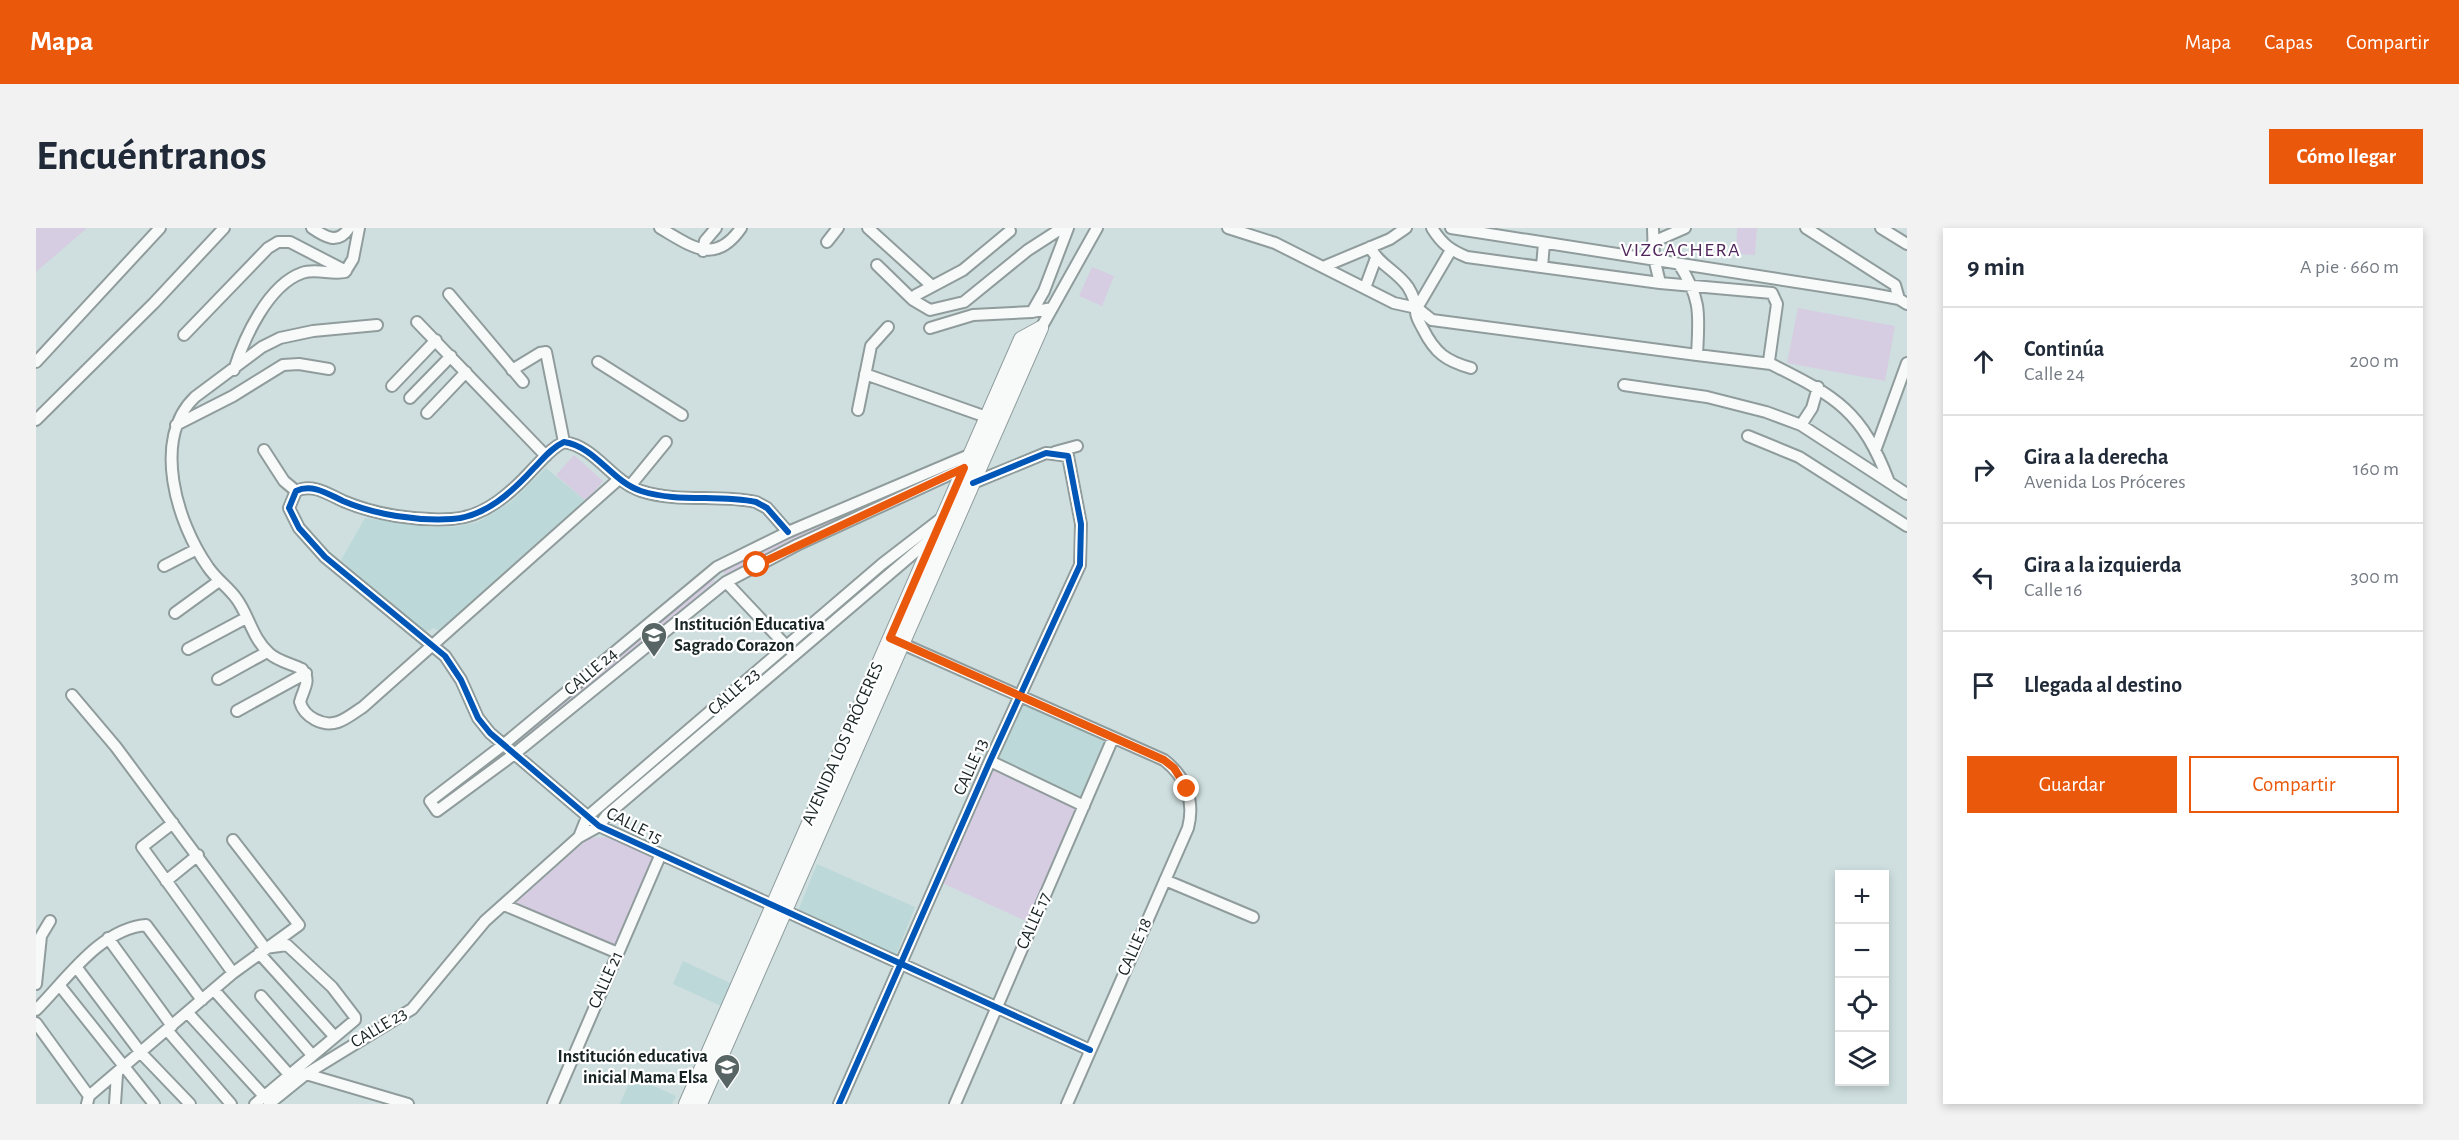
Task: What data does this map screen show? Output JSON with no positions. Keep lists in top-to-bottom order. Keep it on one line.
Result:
{"streets":{"main road":["AVENIDA LOS PRÓCERES"],"street":["CALLE 24","CALLE 23","CALLE 13","CALLE 15","CALLE 17","CALLE 18","CALLE 21"]},"crossings":[["CALLE 24","AVENIDA LOS PRÓCERES"],["CALLE 24","CALLE 13"],["CALLE 24","CALLE 15"],["CALLE 23","AVENIDA LOS PRÓCERES"],["CALLE 23","CALLE 15"],["AVENIDA LOS PRÓCERES","CALLE 15"],["CALLE 13","CALLE 15"],["CALLE 15","CALLE 17"],["CALLE 15","CALLE 18"],["CALLE 15","CALLE 21"],["CALLE 17","CALLE 18"]],"districts":["VIZCACHERA"],"places":{"school or university":["Institución Educativa Sagrado Corazon","Institución educativa inicial Mama Elsa"]},"page":{"header":"Mapa","nav":["Mapa","Capas","Compartir"],"buttons":["Cómo llegar",["Guardar","Compartir"]],"title":"Encuéntranos","heading":["9 min","A pie · 660 m"],"list":[["Continúa","Calle 24","200 m"],["Gira a la derecha","Avenida Los Próceres","160 m"],["Gira a la izquierda","Calle 16","300 m"],"Llegada al destino"],"map_buttons":["+","−"]}}
